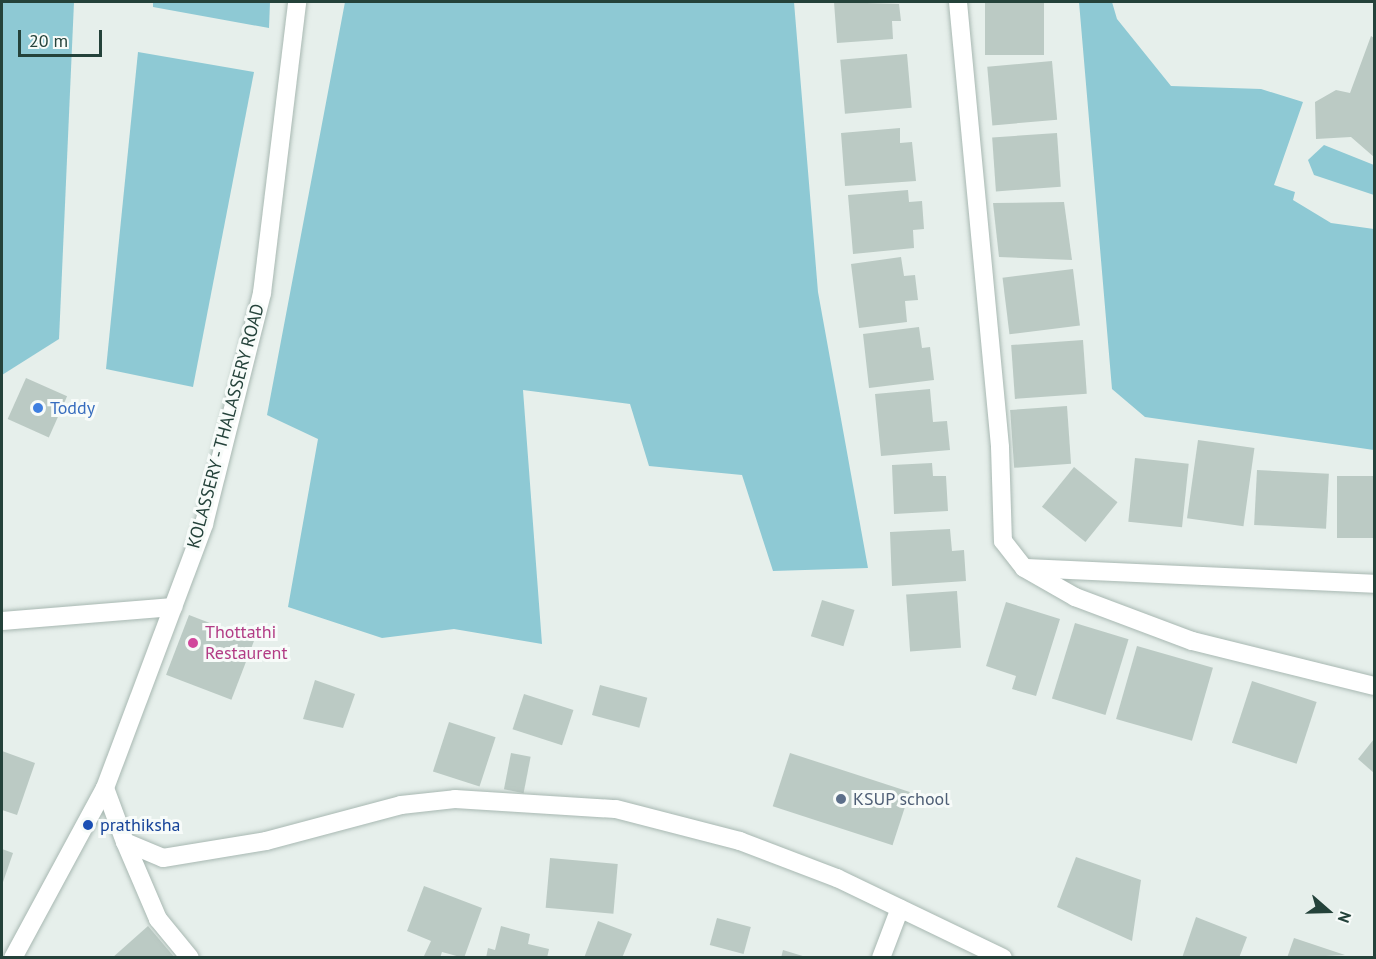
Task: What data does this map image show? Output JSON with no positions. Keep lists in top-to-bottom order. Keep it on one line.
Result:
{"streets":{"street":["KOLASSERY - THALASSERY ROAD"]},"places":["Toddy","Thottathi Restaurent","KSUP school","prathiksha"],"scale_bar":"20 m","north":"right"}
